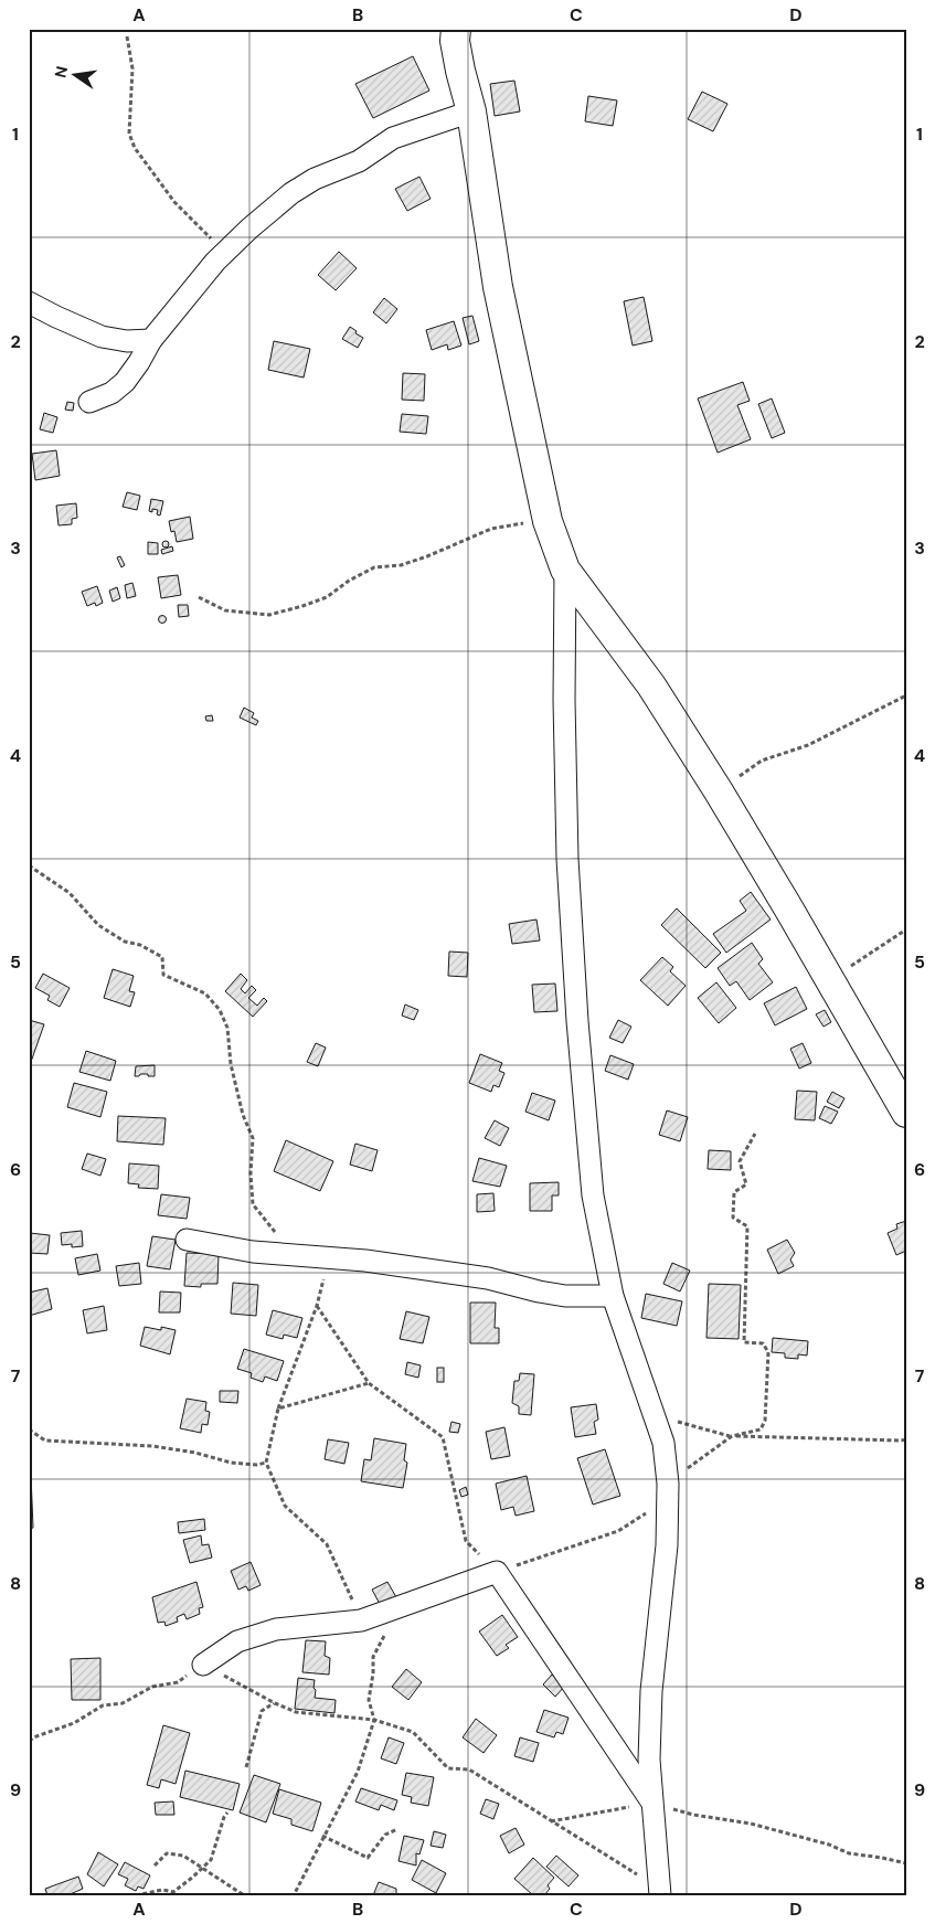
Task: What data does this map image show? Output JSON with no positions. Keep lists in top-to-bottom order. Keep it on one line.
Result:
{"north":"left","grid":{"columns":["A","B","C","D"],"rows":["1","2","3","4","5","6","7","8","9"]}}
